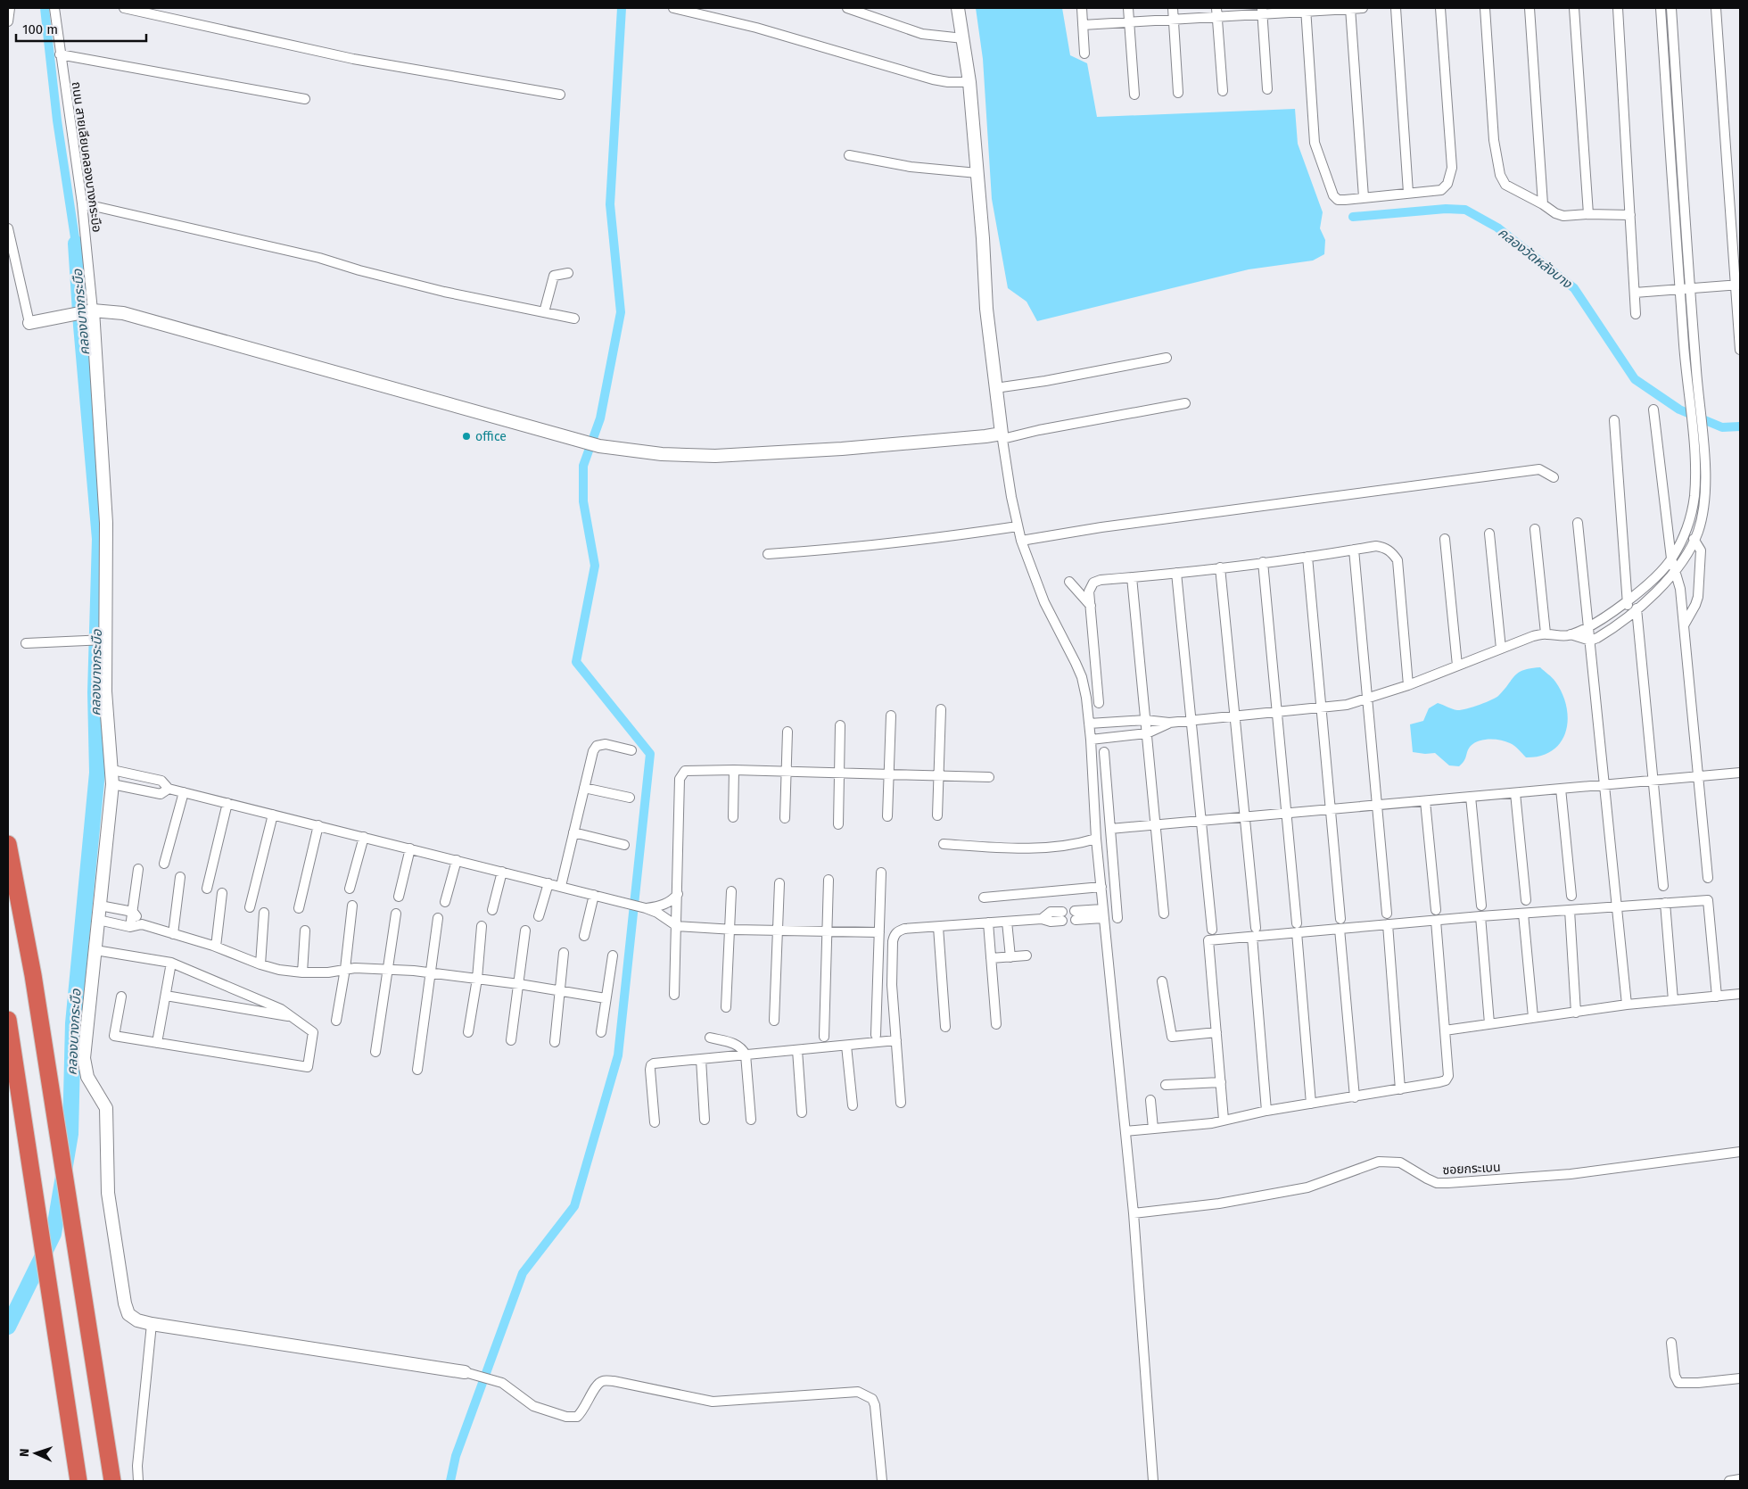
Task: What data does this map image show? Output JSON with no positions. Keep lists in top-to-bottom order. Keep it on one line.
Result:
{"streets":{"street":["ถนน สายเลียบคลองบางกระบือ","ซอยกระเบน"]},"water":["คลองวัดหลังบาง","คลองบางกระบือ"],"places":["office"],"scale_bar":"100 m","north":"left"}
